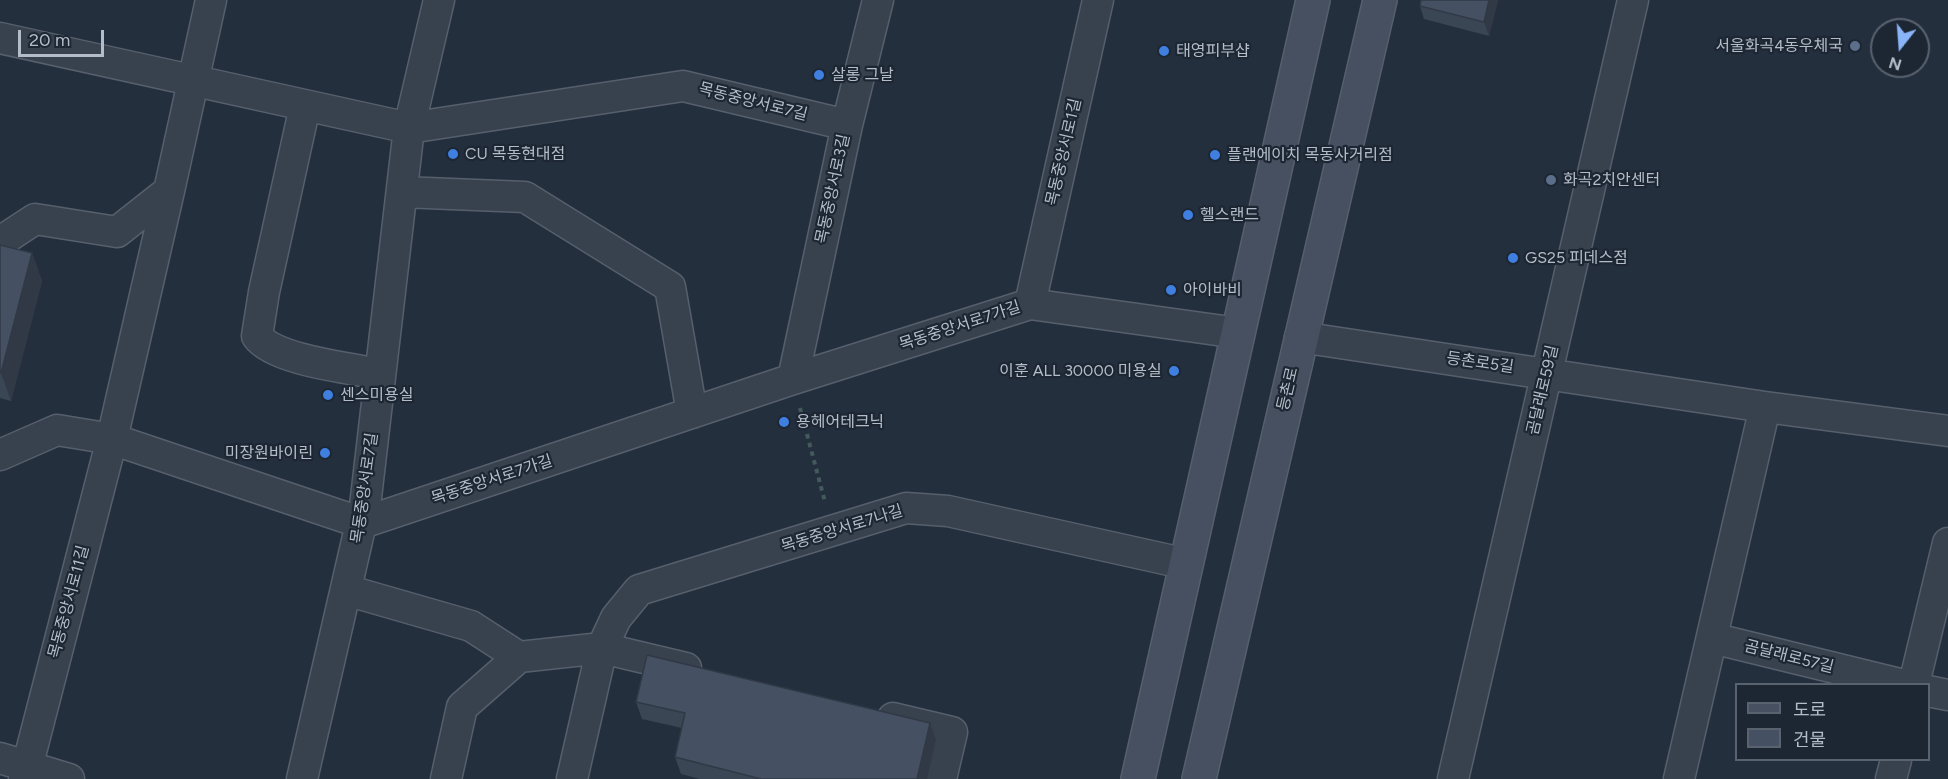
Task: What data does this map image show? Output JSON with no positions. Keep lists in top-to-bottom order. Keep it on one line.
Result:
{"streets":{"main road":["등촌로"],"street":["목동중앙서로7길","목동중앙서로1길","목동중앙서로3길","목동중앙서로7가길","등촌로5길","곰달래로59길","목동중앙서로7나길","목동중앙서로11길","곰달래로57길"]},"crossings":[["목동중앙서로7길","목동중앙서로3길"],["목동중앙서로7길","목동중앙서로7가길"],["목동중앙서로7길","목동중앙서로11길"],["목동중앙서로1길","목동중앙서로7가길"],["목동중앙서로3길","목동중앙서로7가길"],["등촌로5길","등촌로"],["등촌로5길","곰달래로59길"]],"places":["서울화곡4동우체국","태영피부샵","살롱 그날","CU 목동현대점","플랜에이치 목동사거리점","화곡2치안센터","헬스랜드","GS25 피데스점","아이바비","이훈 ALL 30000 미용실","센스미용실","용헤어테크닉","미장원바이린"],"legend":["도로","건물"],"scale_bar":"20 m","north":"bottom"}
